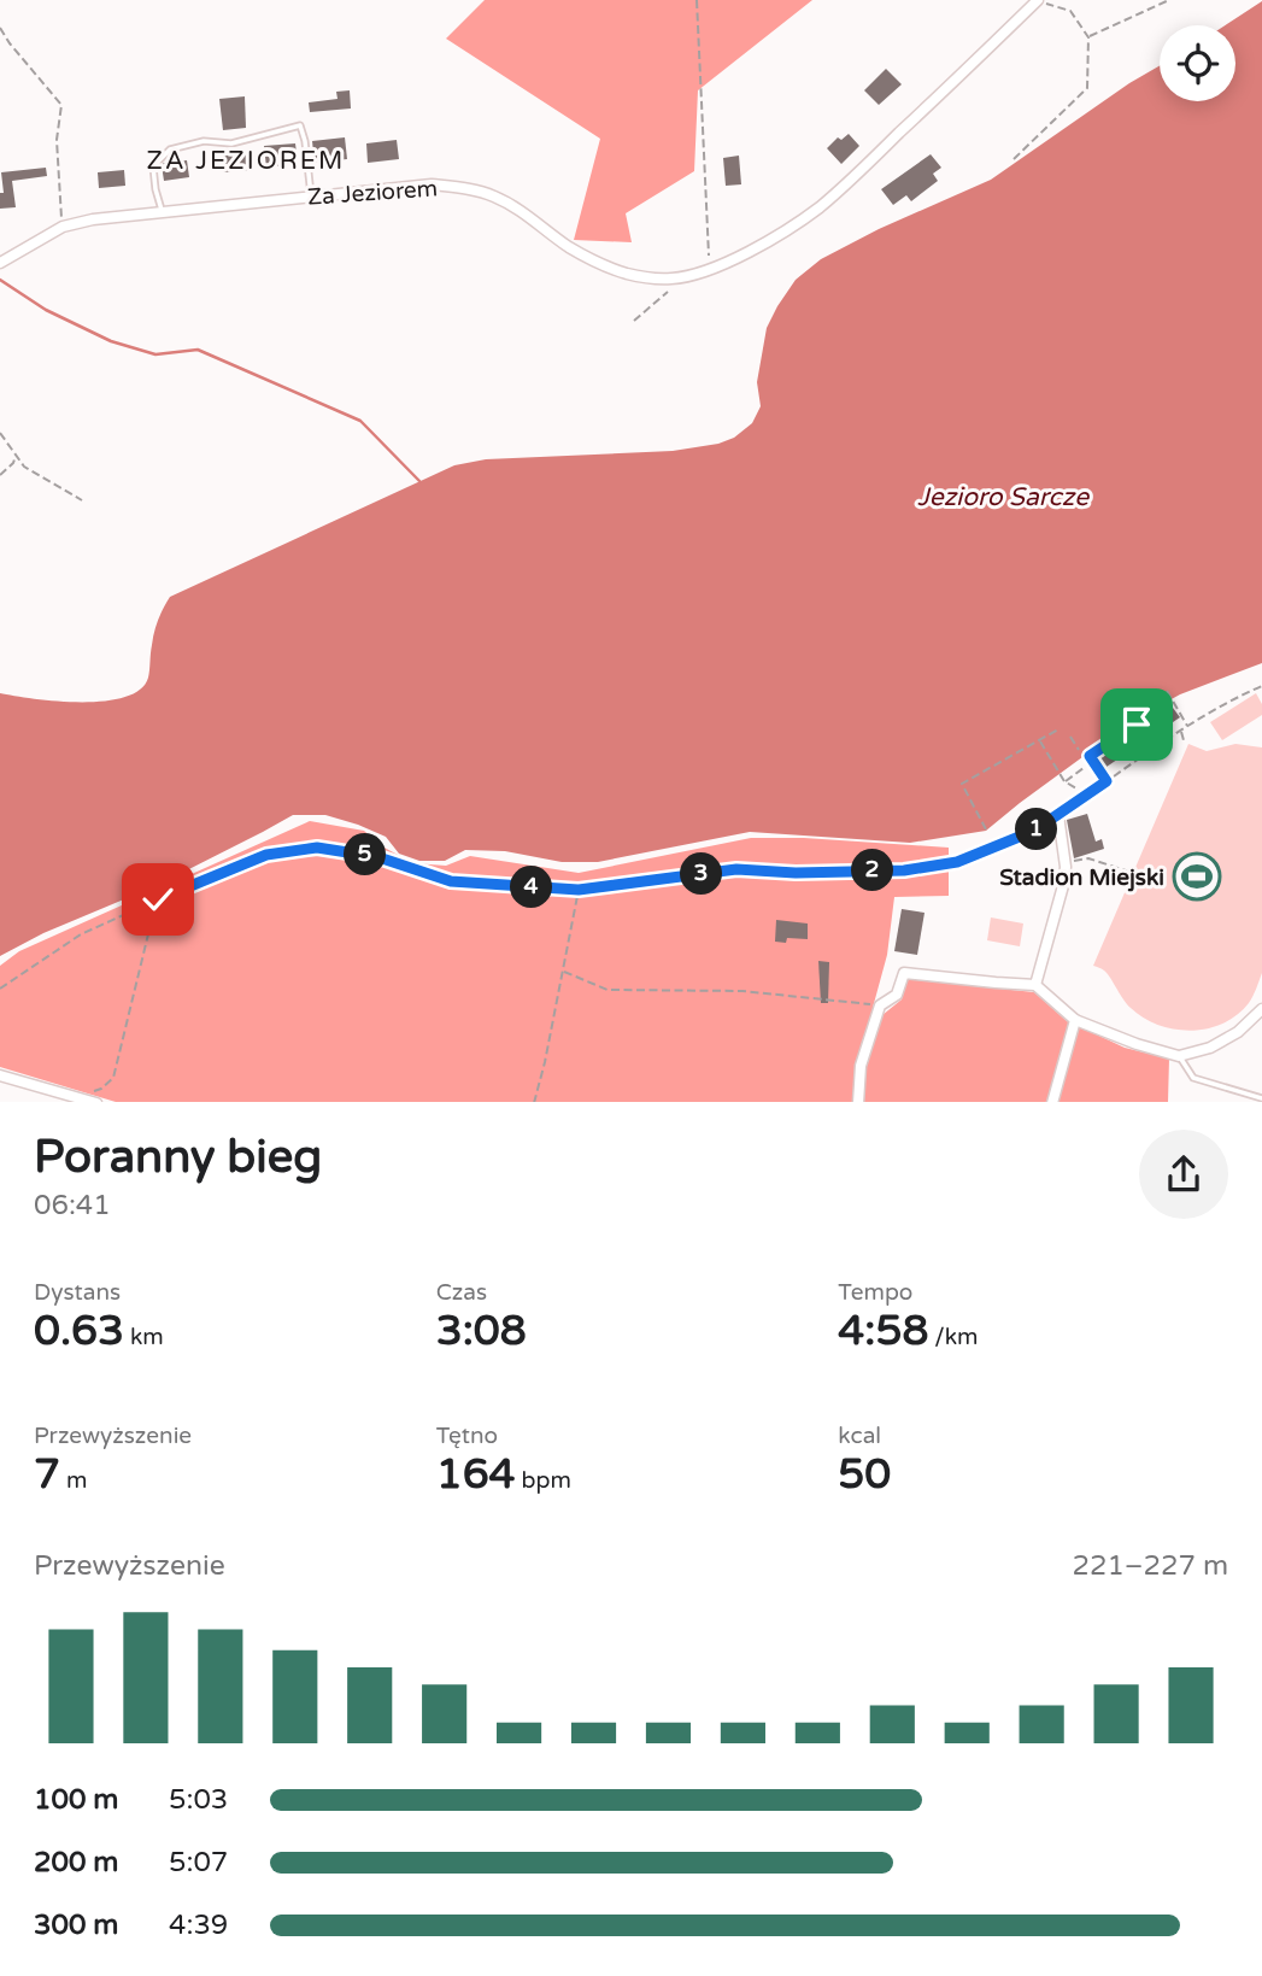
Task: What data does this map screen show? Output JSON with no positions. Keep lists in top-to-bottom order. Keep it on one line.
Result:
{"streets":{"street":["Za Jeziorem"]},"districts":["ZA JEZIOREM"],"water":["Jezioro Sarcze"],"places":{"sports":["Stadion Miejski"]},"page":{"pins":["1","5","2","3","4"],"heading":["Poranny bieg","06:41"],"stats":[["Dystans","0.63 km"],["Czas","3:08"],["Tempo","4:58 /km"],["Przewyższenie","7 m"],["Tętno","164 bpm"],["kcal","50"]],"chart":["Przewyższenie","221–227 m"],"list":[{"name":"100 m","note":"5:03"},{"name":"200 m","note":"5:07"},{"name":"300 m","note":"4:39"}]}}
